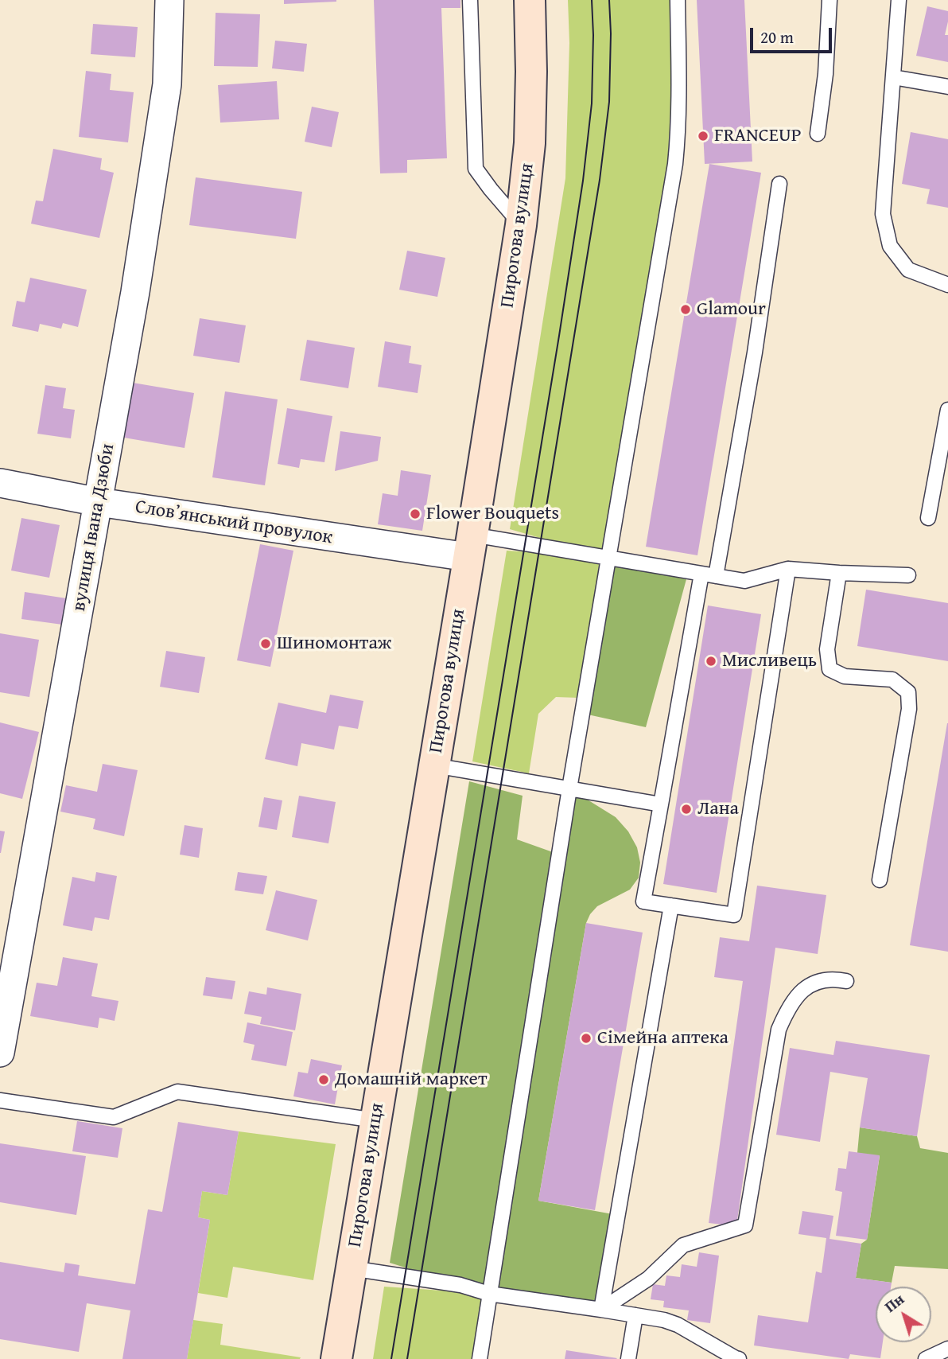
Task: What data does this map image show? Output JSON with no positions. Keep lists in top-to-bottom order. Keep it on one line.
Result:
{"streets":{"main road":["Пирогова вулиця"],"street":["Словʼянський провулок","вулиця Івана Дзюби"]},"crossings":[["Пирогова вулиця","Словʼянський провулок"],["Словʼянський провулок","вулиця Івана Дзюби"]],"places":["FRANCEUP","Glamour","Flower Bouquets","Шиномонтаж","Мисливець","Лана","Сімейна аптека","Домашній маркет"],"scale_bar":"20 m","north":"top left"}
